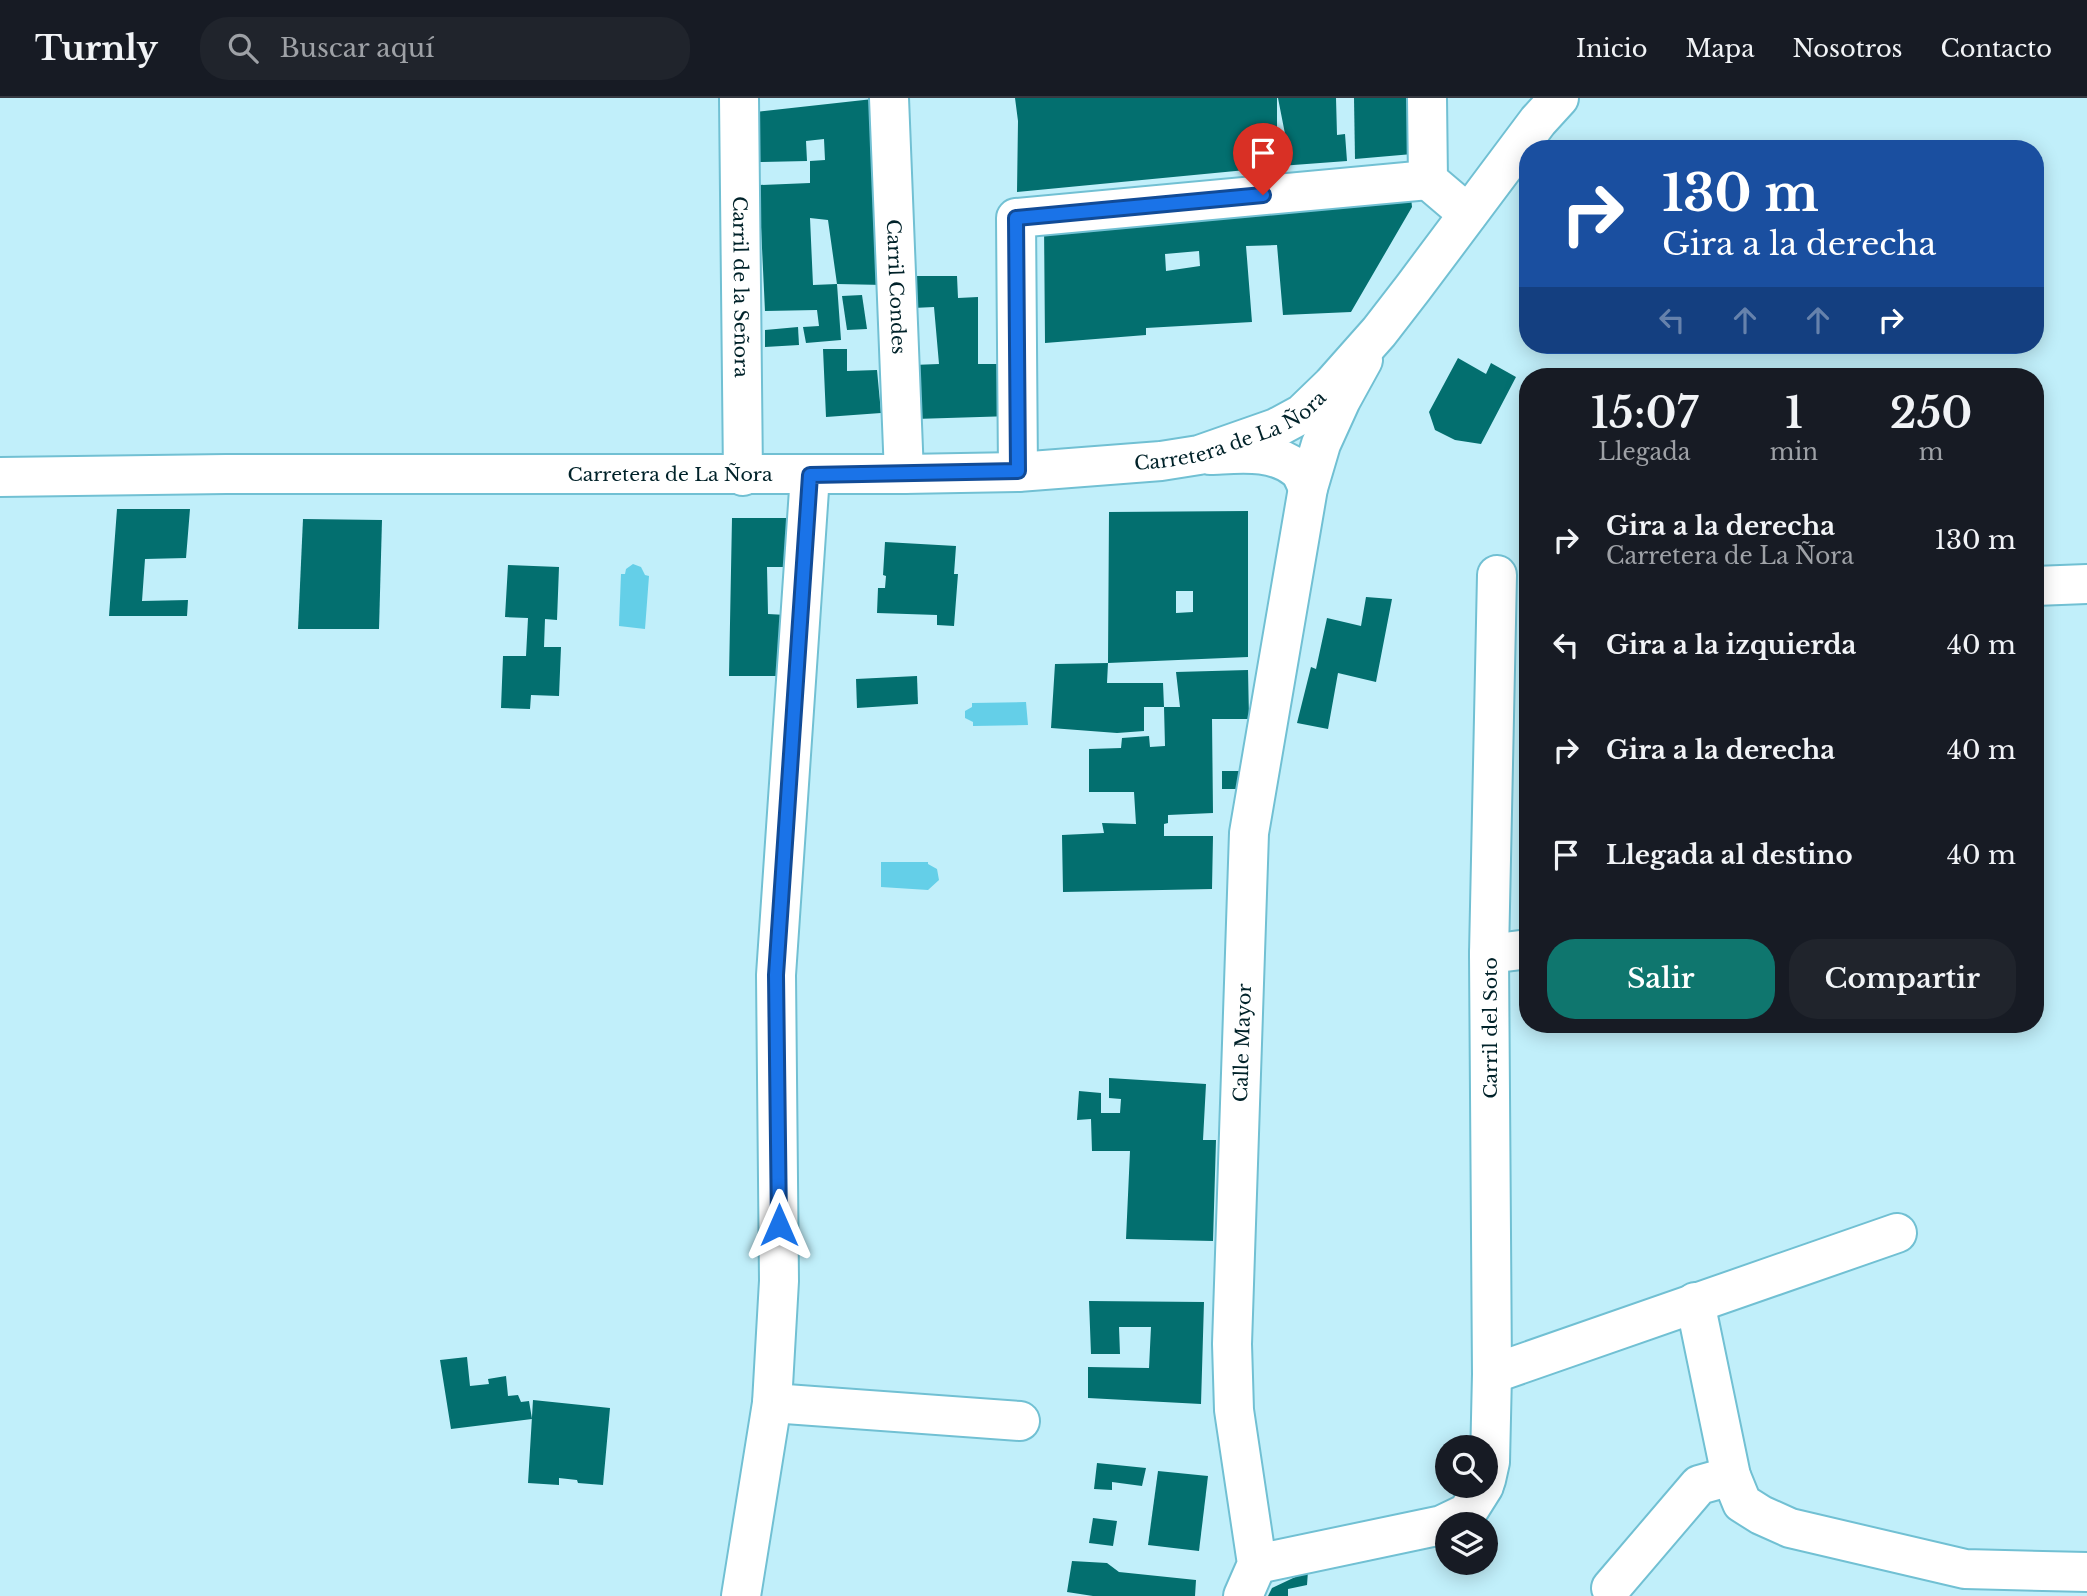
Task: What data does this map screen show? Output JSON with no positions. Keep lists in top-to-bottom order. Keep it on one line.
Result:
{"streets":{"street":["Carril Condes","Carril de la Señora","Carretera de La Ñora","Carril del Soto","Calle Mayor"]},"crossings":[["Carril Condes","Carretera de La Ñora"],["Carril de la Señora","Carretera de La Ñora"],["Carretera de La Ñora","Calle Mayor"]],"page":{"header":"Turnly","search":"Buscar aquí","nav":["Inicio","Mapa","Nosotros","Contacto"],"turn":["130 m","Gira a la derecha"],"eta":["15:07","Llegada","1","min","250","m"],"list":[{"name":"Gira a la derecha","note":"Carretera de La Ñora","value":"130 m"},{"name":"Gira a la izquierda","value":"40 m"},{"name":"Gira a la derecha","value":"40 m"},{"name":"Llegada al destino","value":"40 m"}],"buttons":["Salir","Compartir"]}}
